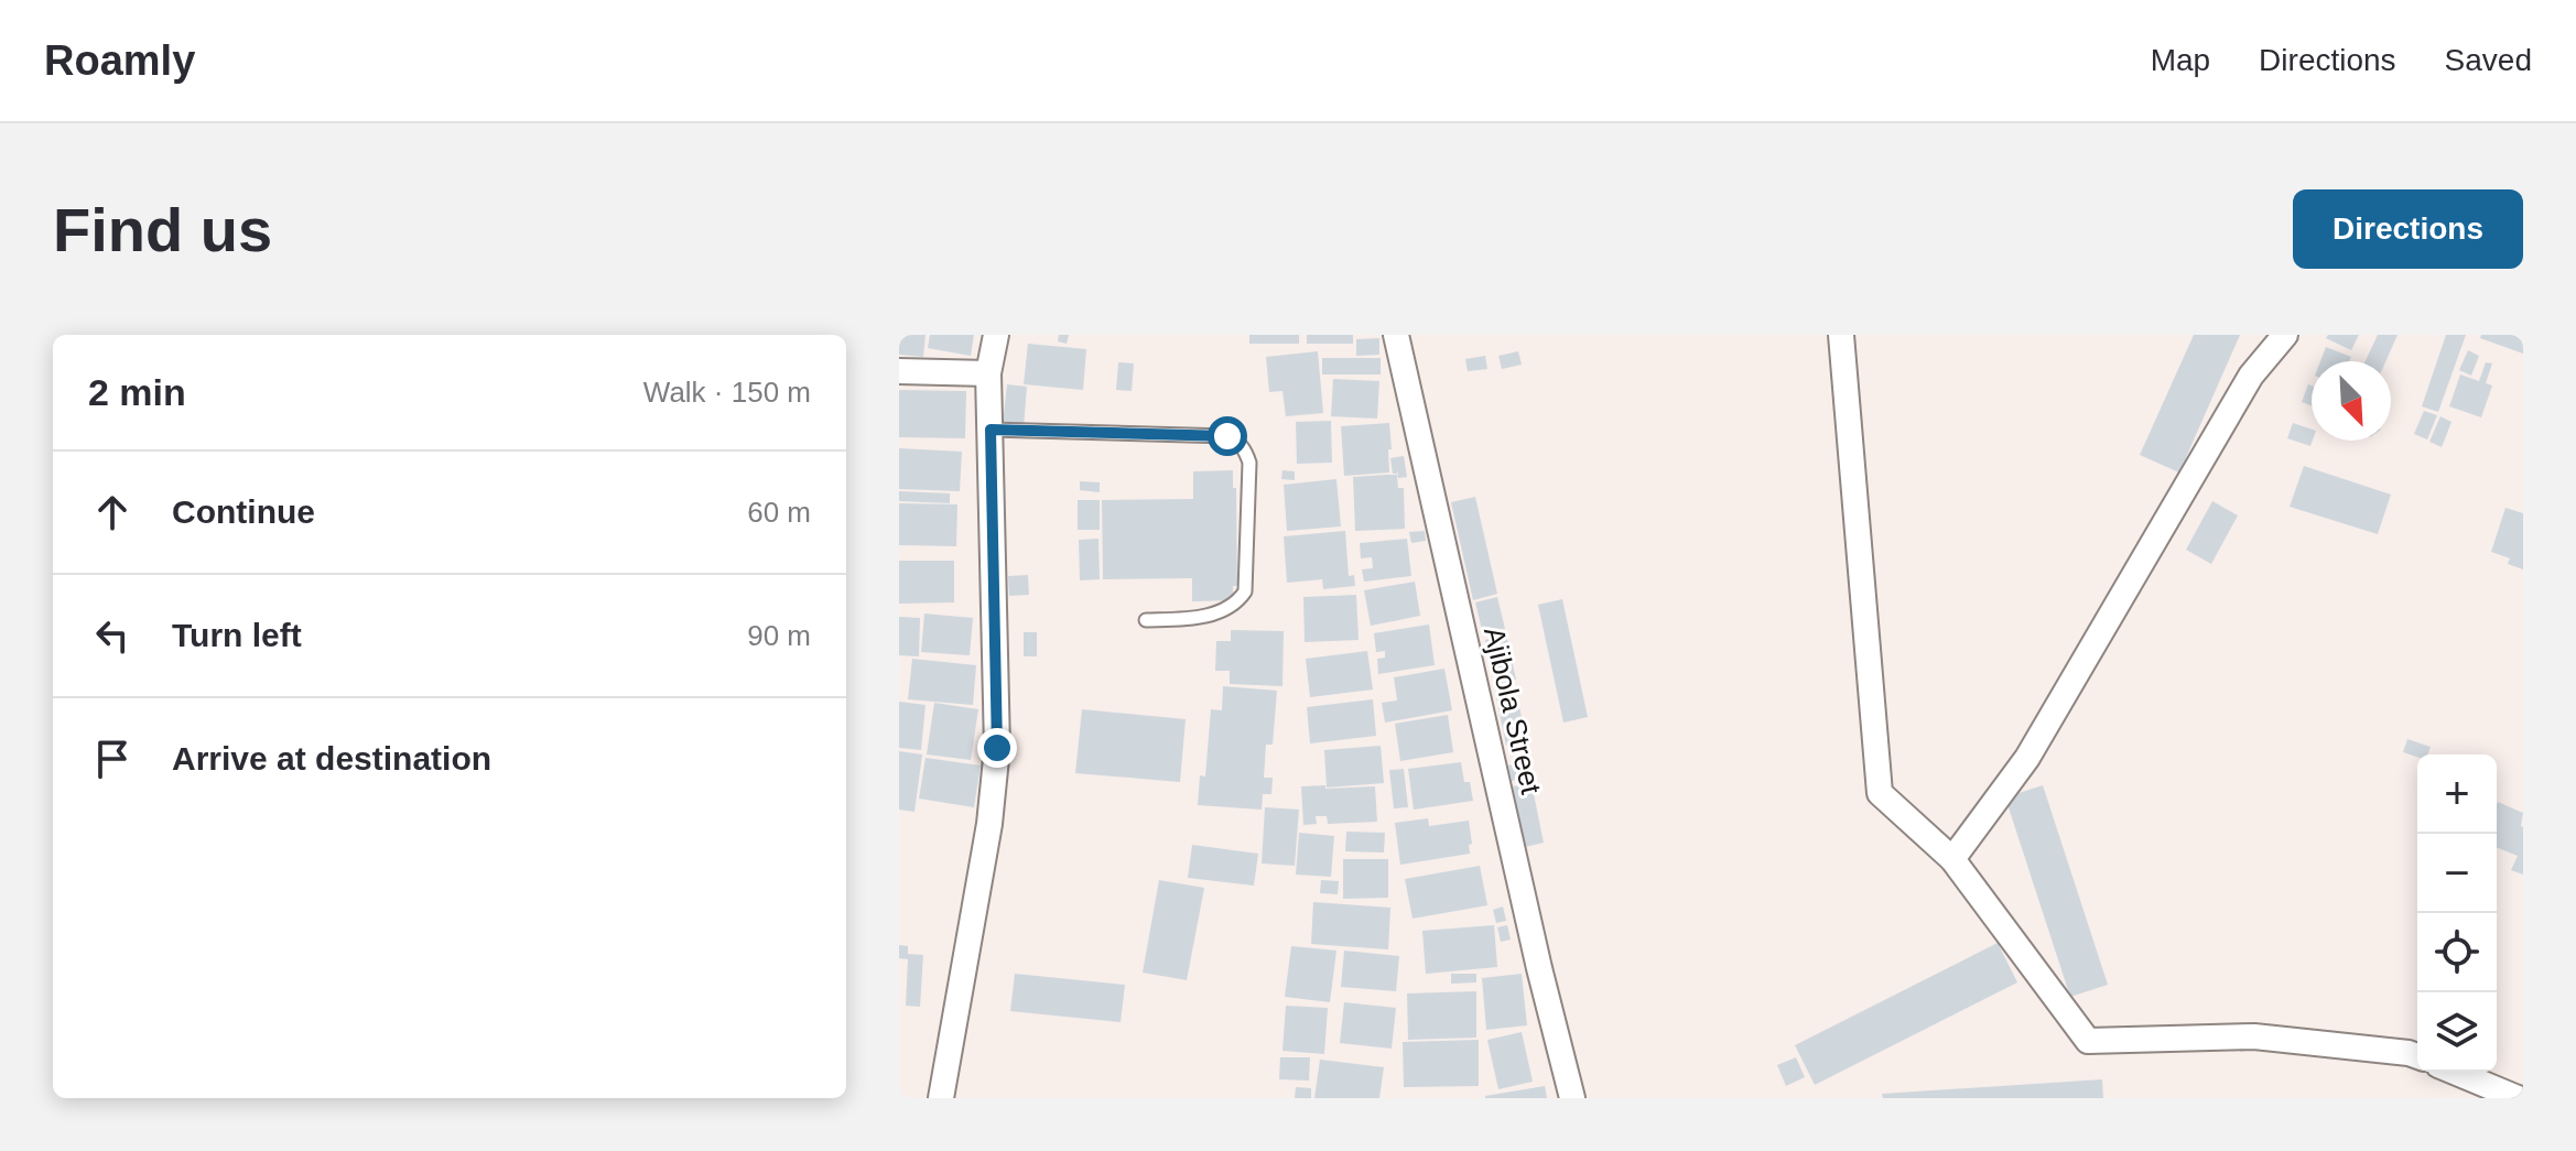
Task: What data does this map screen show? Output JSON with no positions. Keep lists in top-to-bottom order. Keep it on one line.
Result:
{"streets":{"street":["Ajibola Street"]},"north":"bottom right","page":{"header":"Roamly","nav":["Map","Directions","Saved"],"buttons":"Directions","title":"Find us","heading":["2 min","Walk · 150 m"],"list":[["Continue","60 m"],["Turn left","90 m"],"Arrive at destination"],"map_buttons":["+","−"]}}
